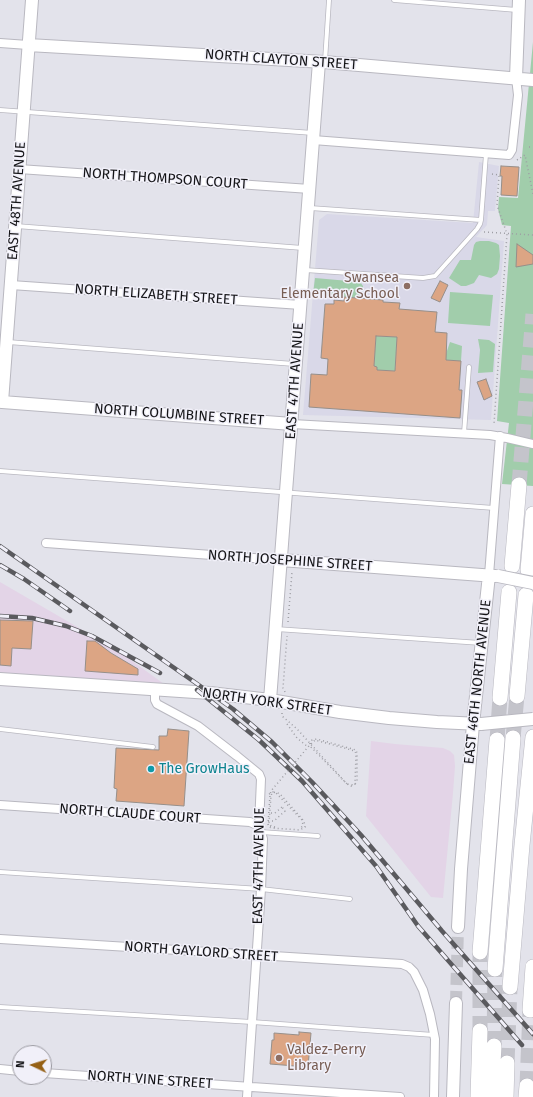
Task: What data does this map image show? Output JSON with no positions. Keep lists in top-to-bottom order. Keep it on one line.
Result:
{"streets":{"street":["NORTH CLAYTON STREET","NORTH THOMPSON COURT","EAST 48TH AVENUE","NORTH ELIZABETH STREET","EAST 47TH AVENUE","NORTH COLUMBINE STREET","NORTH JOSEPHINE STREET","EAST 46TH NORTH AVENUE","NORTH YORK STREET","NORTH CLAUDE COURT","NORTH GAYLORD STREET","NORTH VINE STREET"]},"crossings":[["NORTH CLAYTON STREET","EAST 48TH AVENUE"],["NORTH CLAYTON STREET","EAST 47TH AVENUE"],["NORTH THOMPSON COURT","EAST 48TH AVENUE"],["NORTH THOMPSON COURT","EAST 47TH AVENUE"],["EAST 48TH AVENUE","NORTH ELIZABETH STREET"],["EAST 48TH AVENUE","NORTH COLUMBINE STREET"],["NORTH ELIZABETH STREET","EAST 47TH AVENUE"],["EAST 47TH AVENUE","NORTH COLUMBINE STREET"],["EAST 47TH AVENUE","NORTH JOSEPHINE STREET"],["EAST 47TH AVENUE","NORTH YORK STREET"],["EAST 47TH AVENUE","NORTH CLAUDE COURT"],["EAST 47TH AVENUE","NORTH GAYLORD STREET"],["EAST 47TH AVENUE","NORTH VINE STREET"],["NORTH COLUMBINE STREET","EAST 46TH NORTH AVENUE"],["NORTH JOSEPHINE STREET","EAST 46TH NORTH AVENUE"],["EAST 46TH NORTH AVENUE","NORTH YORK STREET"]],"places":["Swansea Elementary School","The GrowHaus","Valdez-Perry Library"],"north":"left"}
